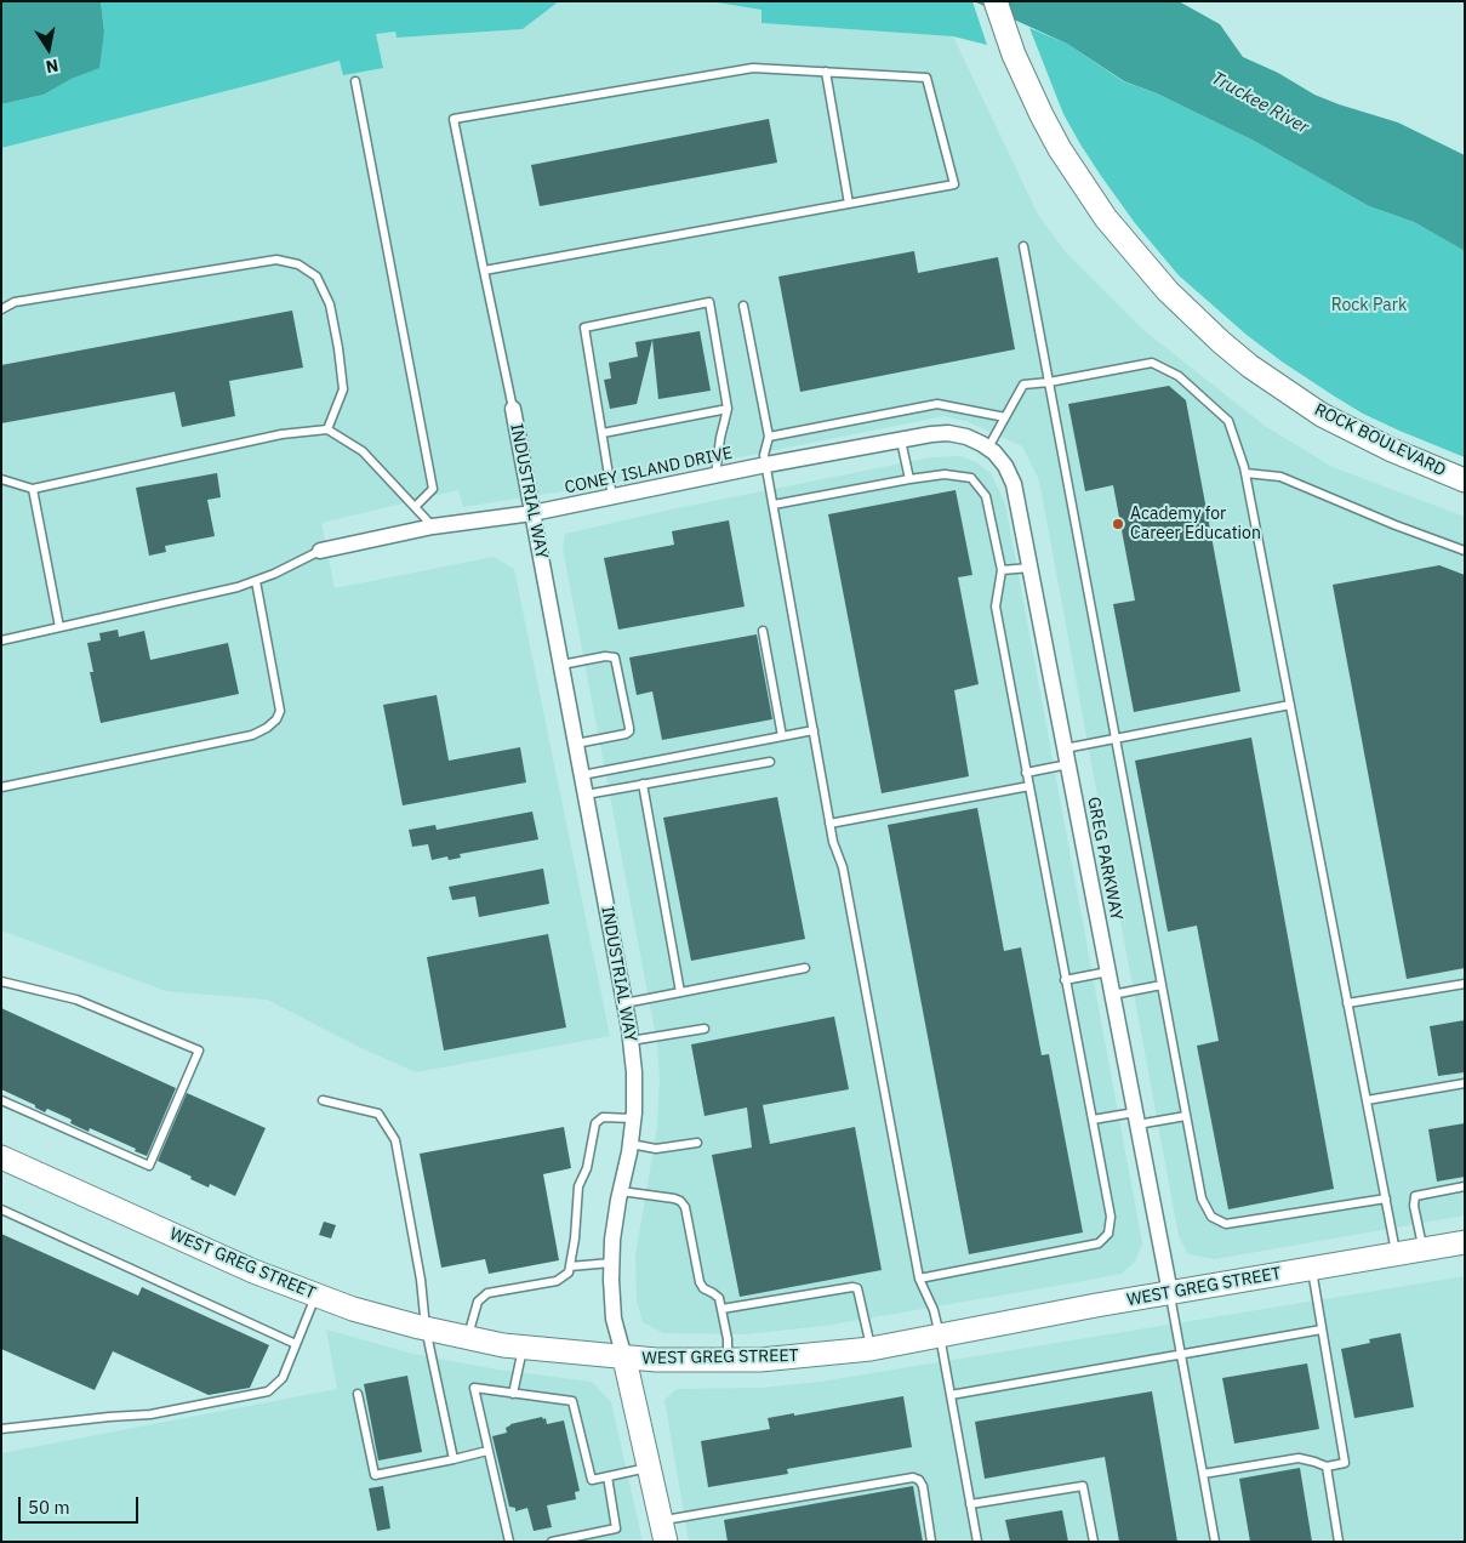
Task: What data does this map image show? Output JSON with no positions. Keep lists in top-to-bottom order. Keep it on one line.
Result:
{"streets":{"main road":["ROCK BOULEVARD","INDUSTRIAL WAY","WEST GREG STREET"],"street":["CONEY ISLAND DRIVE","GREG PARKWAY"]},"crossings":[["CONEY ISLAND DRIVE","INDUSTRIAL WAY"],["CONEY ISLAND DRIVE","GREG PARKWAY"],["INDUSTRIAL WAY","WEST GREG STREET"],["GREG PARKWAY","WEST GREG STREET"]],"water":["Truckee River"],"parks":["Rock Park"],"places":["Academy for Career Education"],"scale_bar":"50 m","north":"bottom"}
